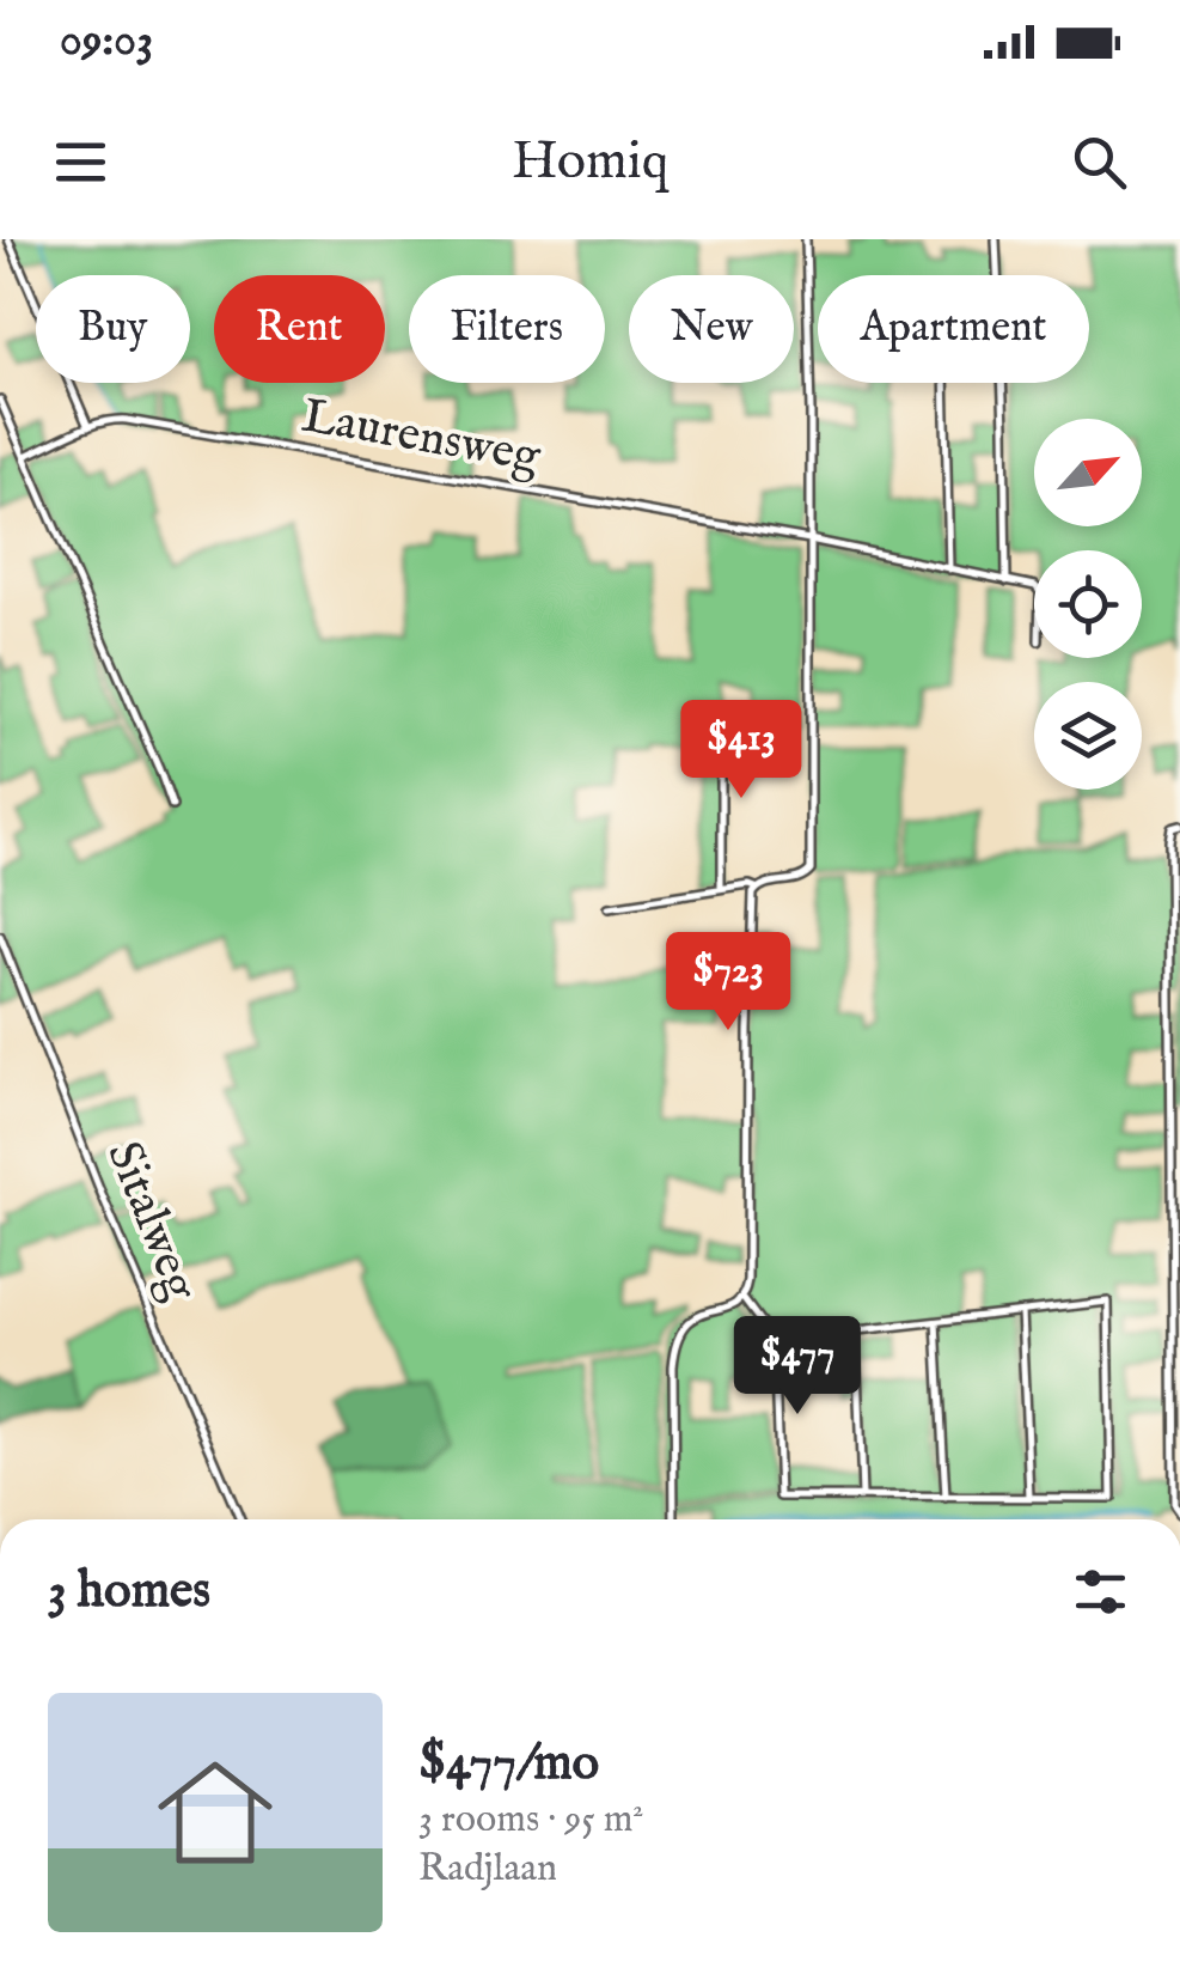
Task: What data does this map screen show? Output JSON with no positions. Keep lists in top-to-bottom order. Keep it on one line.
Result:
{"streets":{"street":["Laurensweg","Sitalweg"]},"north":"top right","page":{"status":"09:03","header":"Homiq","chip":["Buy","Rent","Filters","New","Apartment"],"price":["$413","$723","$477"],"heading":"3 homes","list":[{"name":"$477/mo","note":"3 rooms · 95 m² · Radjlaan"}]}}
